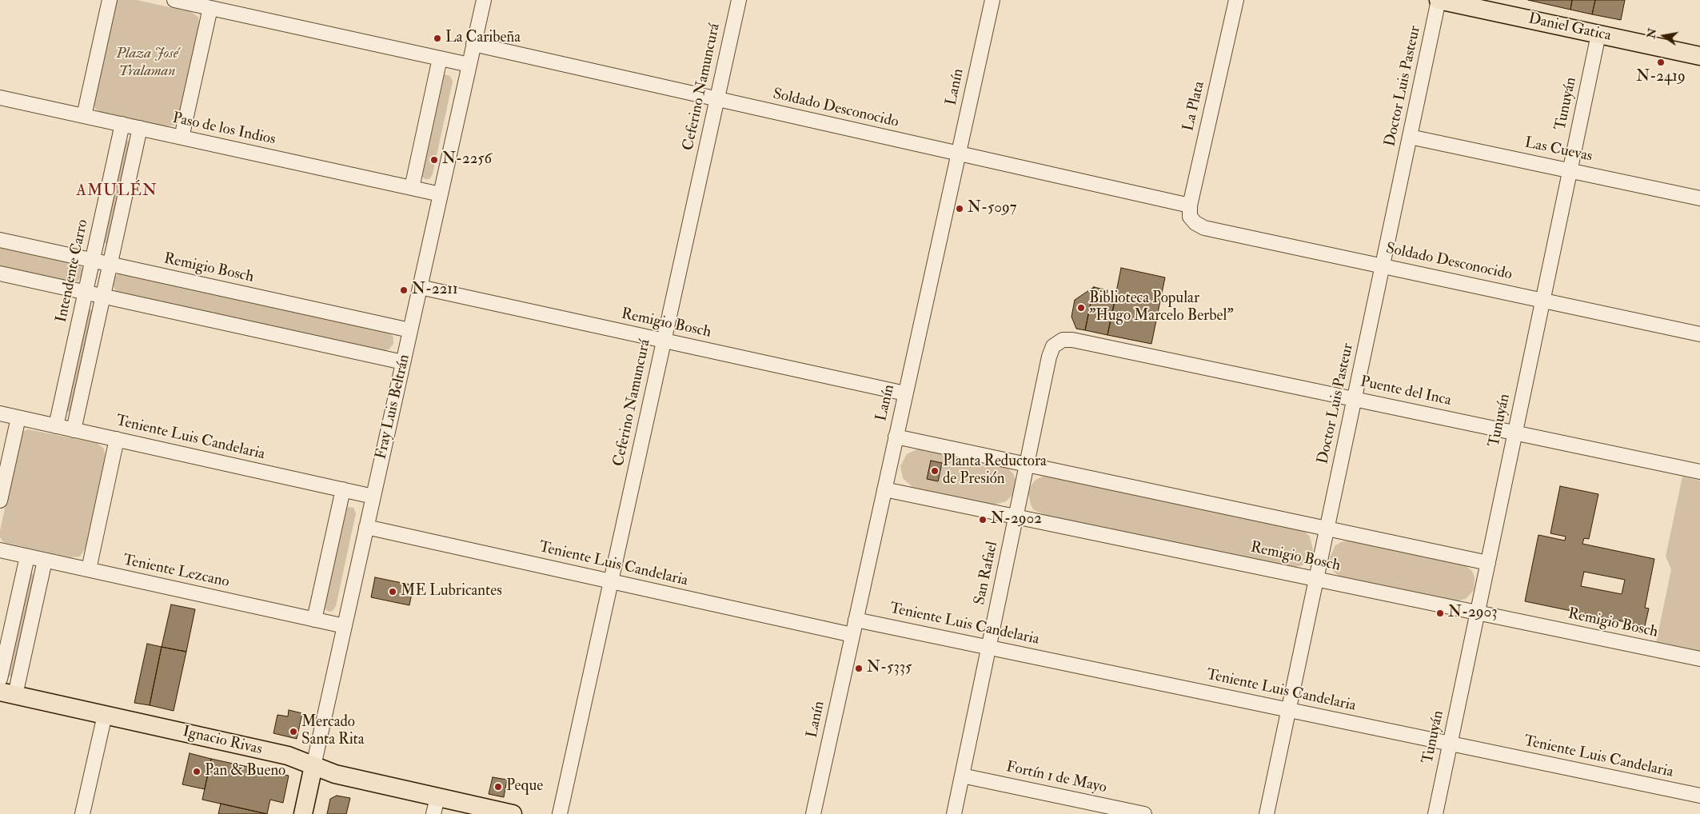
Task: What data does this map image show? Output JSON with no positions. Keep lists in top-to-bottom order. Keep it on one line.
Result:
{"streets":{"main road":["Daniel Gatica","Fray Luis Beltrán","Ignacio Rivas"],"street":["Doctor Luis Pasteur","Ceferino Namuncurá","Lanín","Tunuyán","La Plata","Soldado Desconocido","Paso de los Indios","Las Cuevas","Remigio Bosch","Intendente Carro","Puente del Inca","Teniente Luis Candelaria","Teniente Lezcano","San Rafael","Fortín 1 de Mayo"]},"crossings":[["Daniel Gatica","Doctor Luis Pasteur"],["Daniel Gatica","Tunuyán"],["Doctor Luis Pasteur","Soldado Desconocido"],["Doctor Luis Pasteur","Las Cuevas"],["Doctor Luis Pasteur","Remigio Bosch"],["Doctor Luis Pasteur","Puente del Inca"],["Doctor Luis Pasteur","Teniente Luis Candelaria"],["Ceferino Namuncurá","Soldado Desconocido"],["Ceferino Namuncurá","Remigio Bosch"],["Ceferino Namuncurá","Teniente Luis Candelaria"],["Lanín","Soldado Desconocido"],["Lanín","Remigio Bosch"],["Lanín","Teniente Luis Candelaria"],["Tunuyán","Soldado Desconocido"],["Tunuyán","Las Cuevas"],["Tunuyán","Remigio Bosch"],["Tunuyán","Puente del Inca"],["Tunuyán","Teniente Luis Candelaria"],["La Plata","Soldado Desconocido"],["Soldado Desconocido","Fray Luis Beltrán"],["Paso de los Indios","Intendente Carro"],["Paso de los Indios","Fray Luis Beltrán"],["Remigio Bosch","Intendente Carro"],["Remigio Bosch","Fray Luis Beltrán"],["Remigio Bosch","San Rafael"],["Intendente Carro","Teniente Luis Candelaria"],["Puente del Inca","San Rafael"],["Fray Luis Beltrán","Teniente Luis Candelaria"],["Fray Luis Beltrán","Teniente Lezcano"],["Fray Luis Beltrán","Ignacio Rivas"],["Teniente Luis Candelaria","San Rafael"],["San Rafael","Fortín 1 de Mayo"]],"districts":["AMULÉN"],"parks":["Plaza José Tralaman"],"places":["La Caribeña","N-2419","N-2256","N-5097","N-2211","Biblioteca Popular \"Hugo Marcelo Berbel\"","Planta Reductora de Presión","N-2902","ME Lubricantes","N-2903","N-5335","Mercado Santa Rita","Pan & Bueno","Peque"],"north":"left"}
